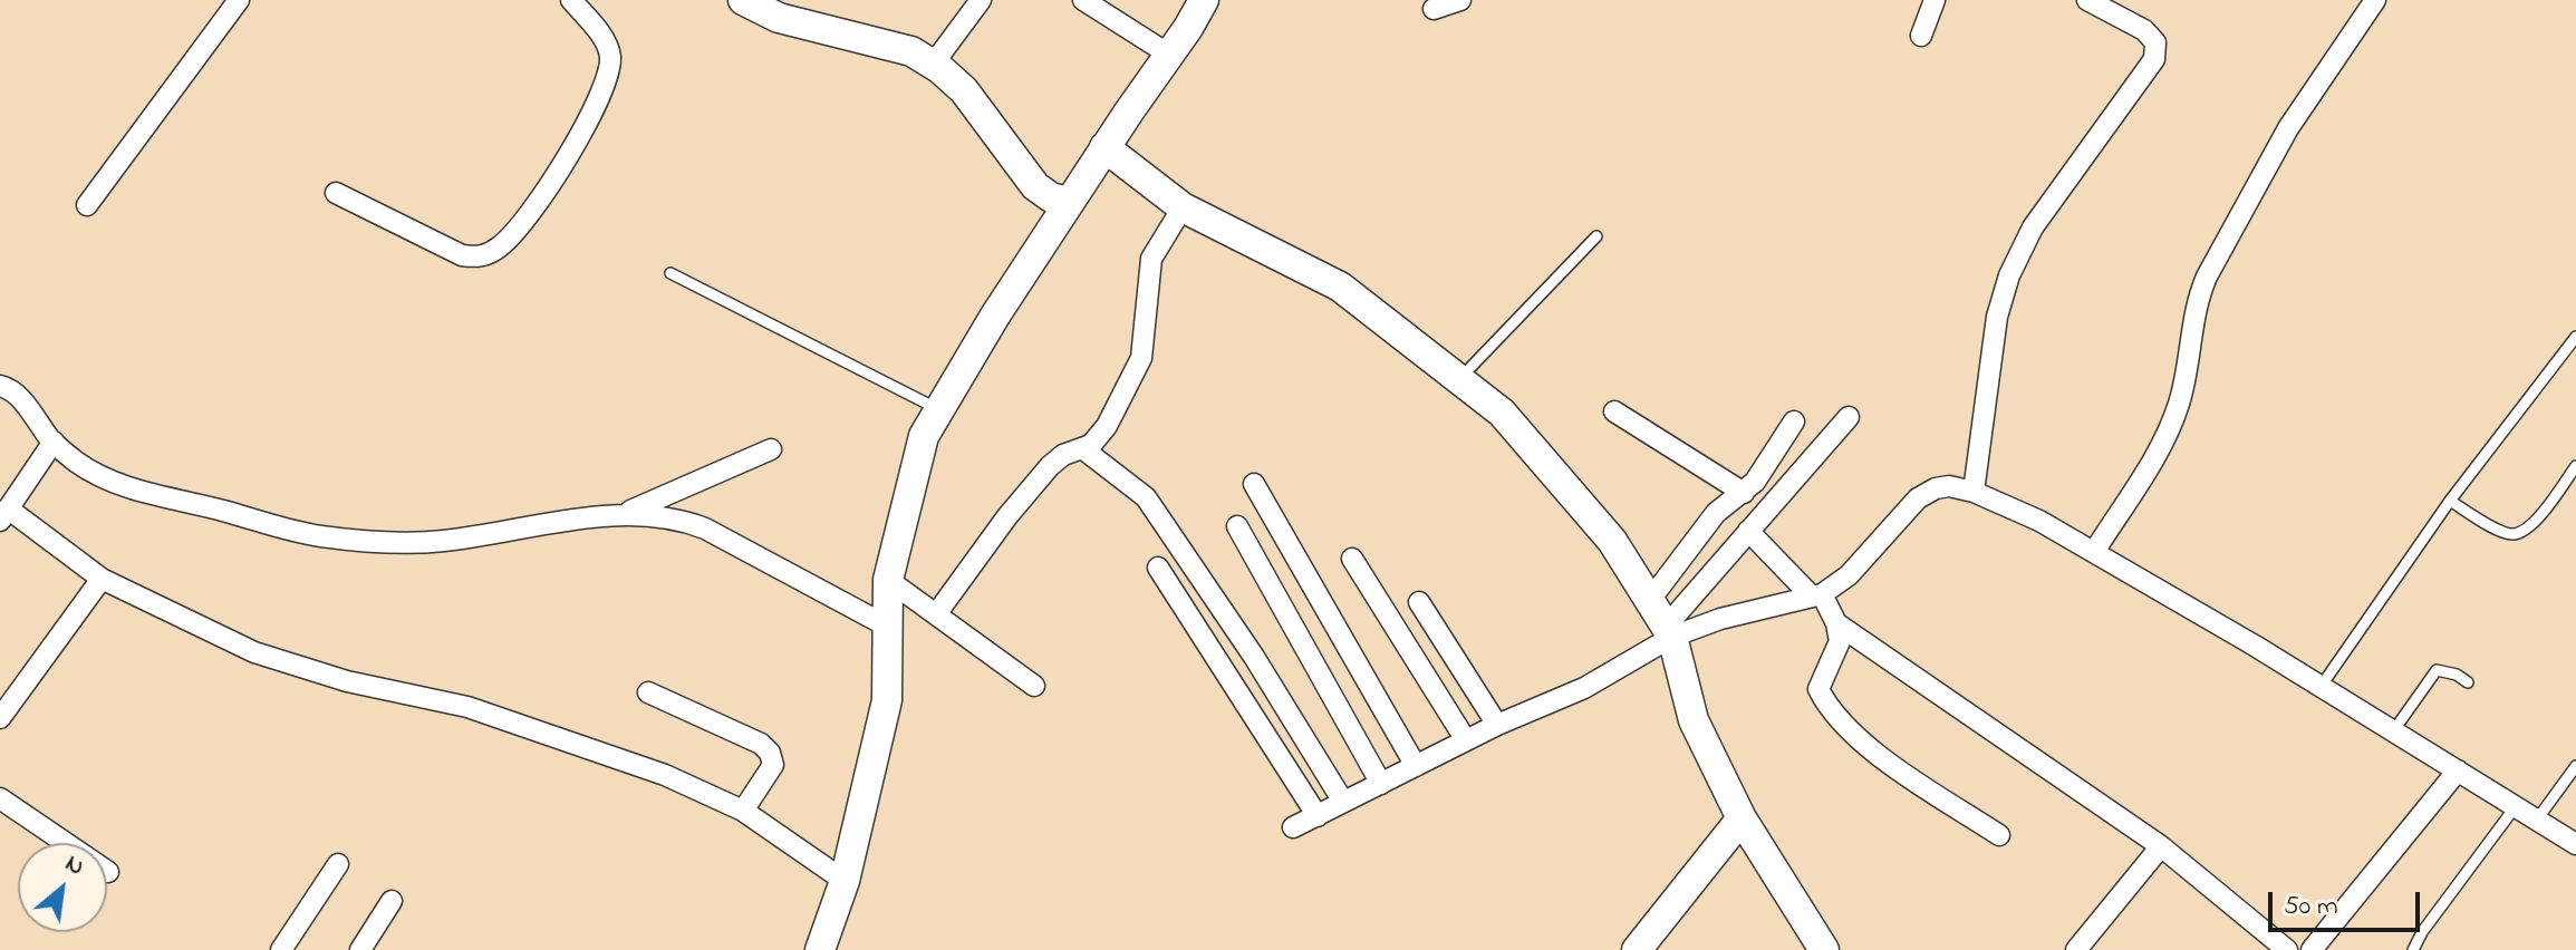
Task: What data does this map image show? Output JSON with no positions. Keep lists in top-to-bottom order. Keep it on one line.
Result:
{"scale_bar":"50 m","north":"top right"}
